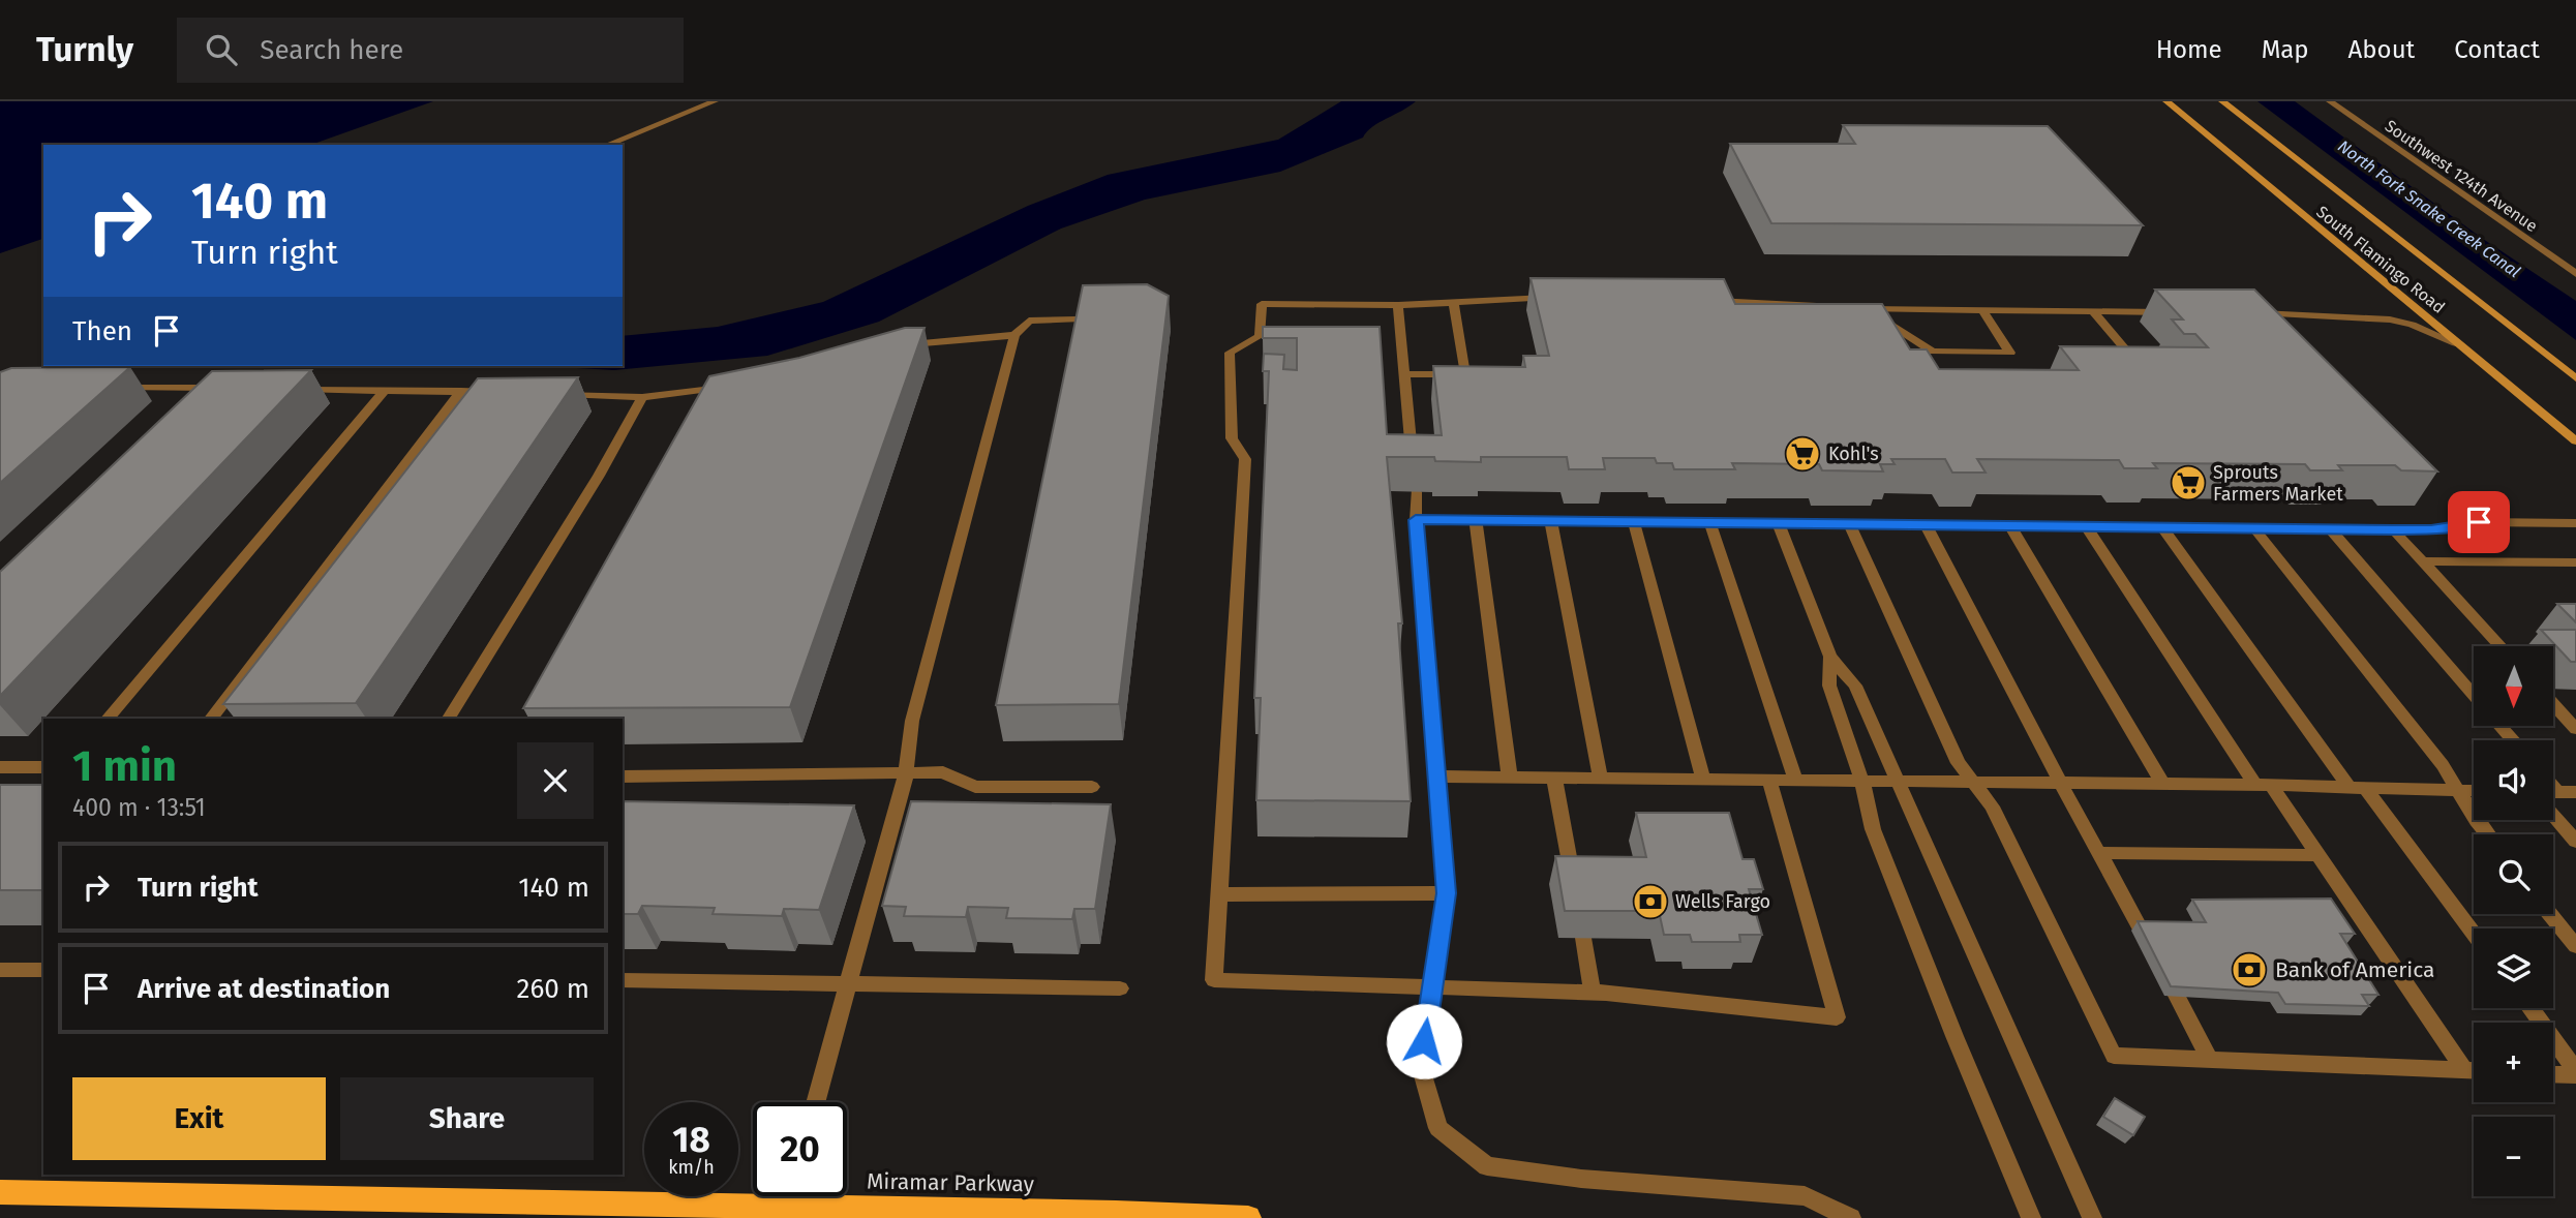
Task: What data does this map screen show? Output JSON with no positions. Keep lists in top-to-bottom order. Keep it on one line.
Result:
{"streets":{"main road":["South Flamingo Road","Miramar Parkway"],"street":["Southwest 124th Avenue"]},"water":["North Fork Snake Creek Canal"],"places":{"supermarket":["Kohl's","Sprouts Farmers Market"],"bank":["Wells Fargo","Bank of America"]},"north":"bottom","page":{"header":"Turnly","search":"Search here","nav":["Home","Map","About","Contact"],"turn":["140 m","Turn right"],"then":"Then","map_buttons":["+","−"],"heading":["1 min","400 m · 13:51"],"list":[{"name":"Turn right","value":"140 m"},{"name":"Arrive at destination","value":"260 m"}],"buttons":["Exit","Share"],"speed":"18 km/h","limit":"20"}}
